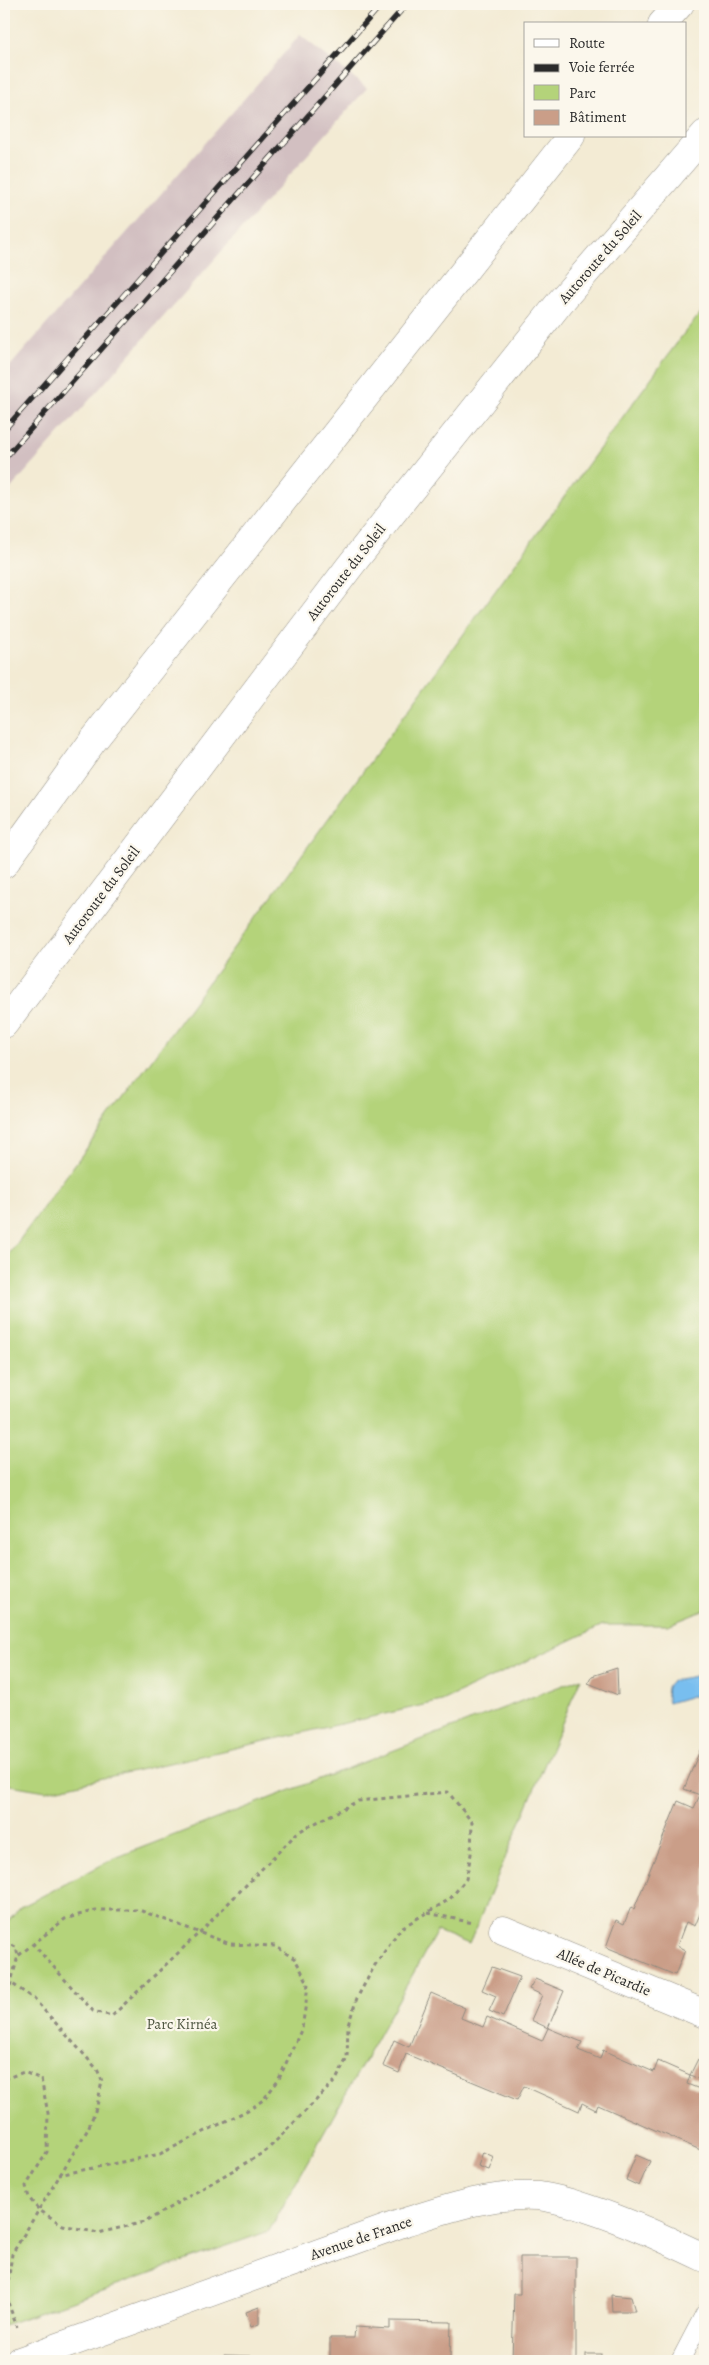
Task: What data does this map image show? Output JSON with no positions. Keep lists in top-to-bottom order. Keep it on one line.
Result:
{"streets":{"main road":["Autoroute du Soleil","Allée de Picardie","Avenue de France"]},"parks":["Parc Kirnéa"],"legend":["Route","Voie ferrée","Parc","Bâtiment"]}
